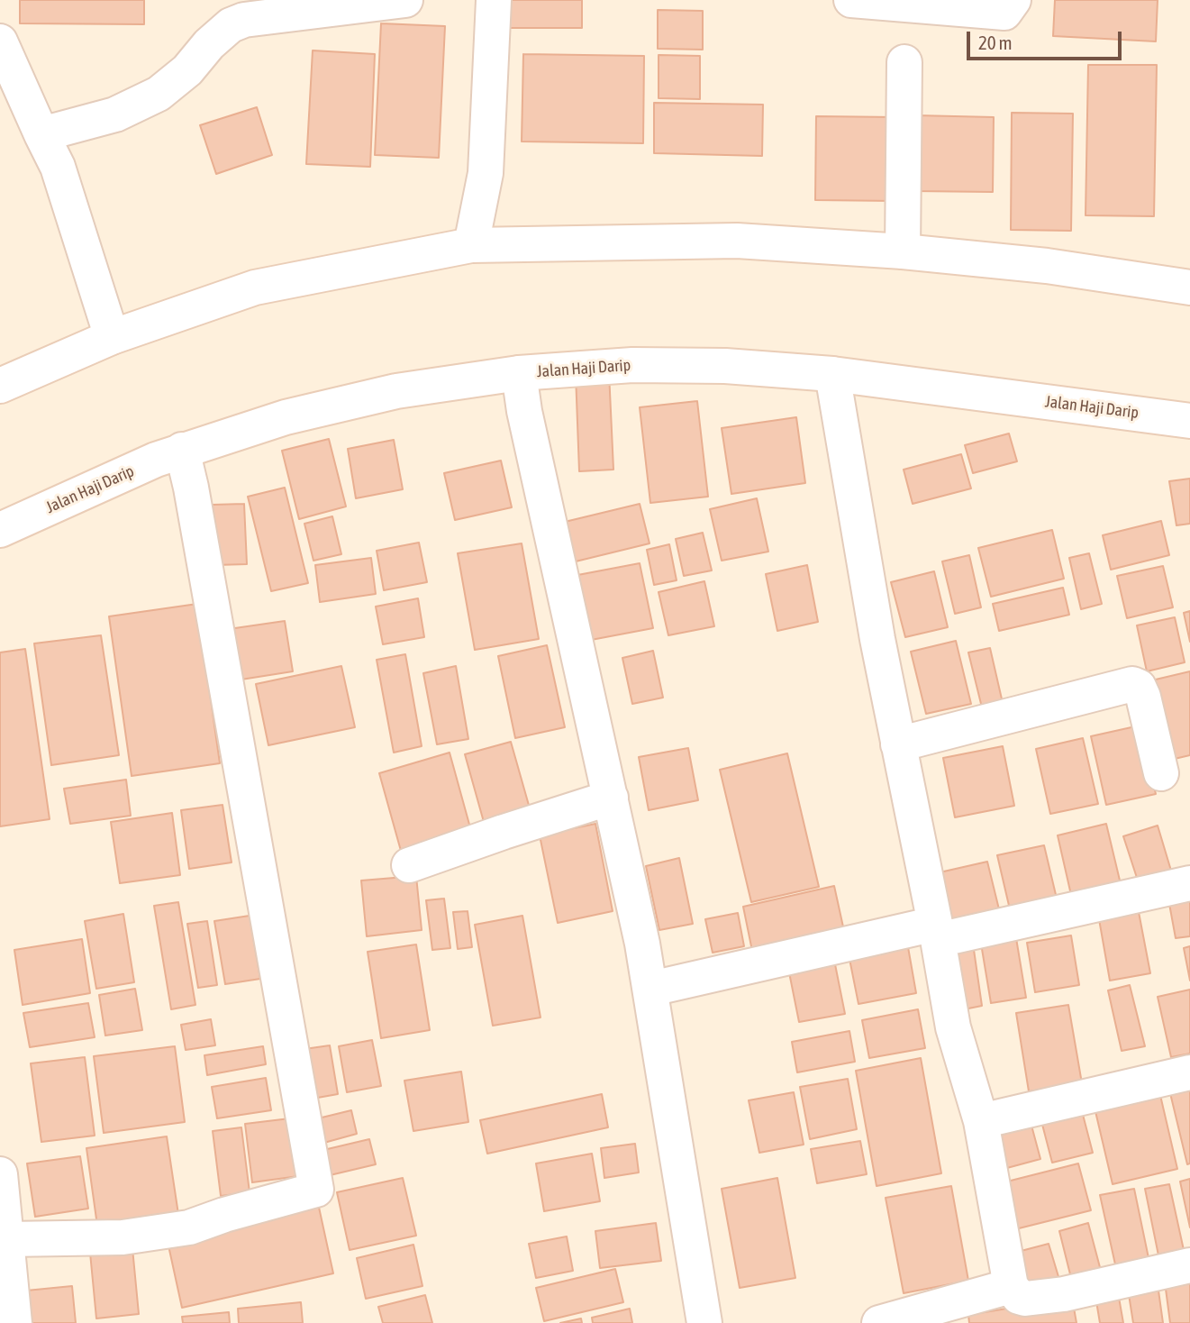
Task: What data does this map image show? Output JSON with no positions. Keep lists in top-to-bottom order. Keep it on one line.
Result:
{"streets":{"street":["Jalan Haji Darip"]},"scale_bar":"20 m"}
